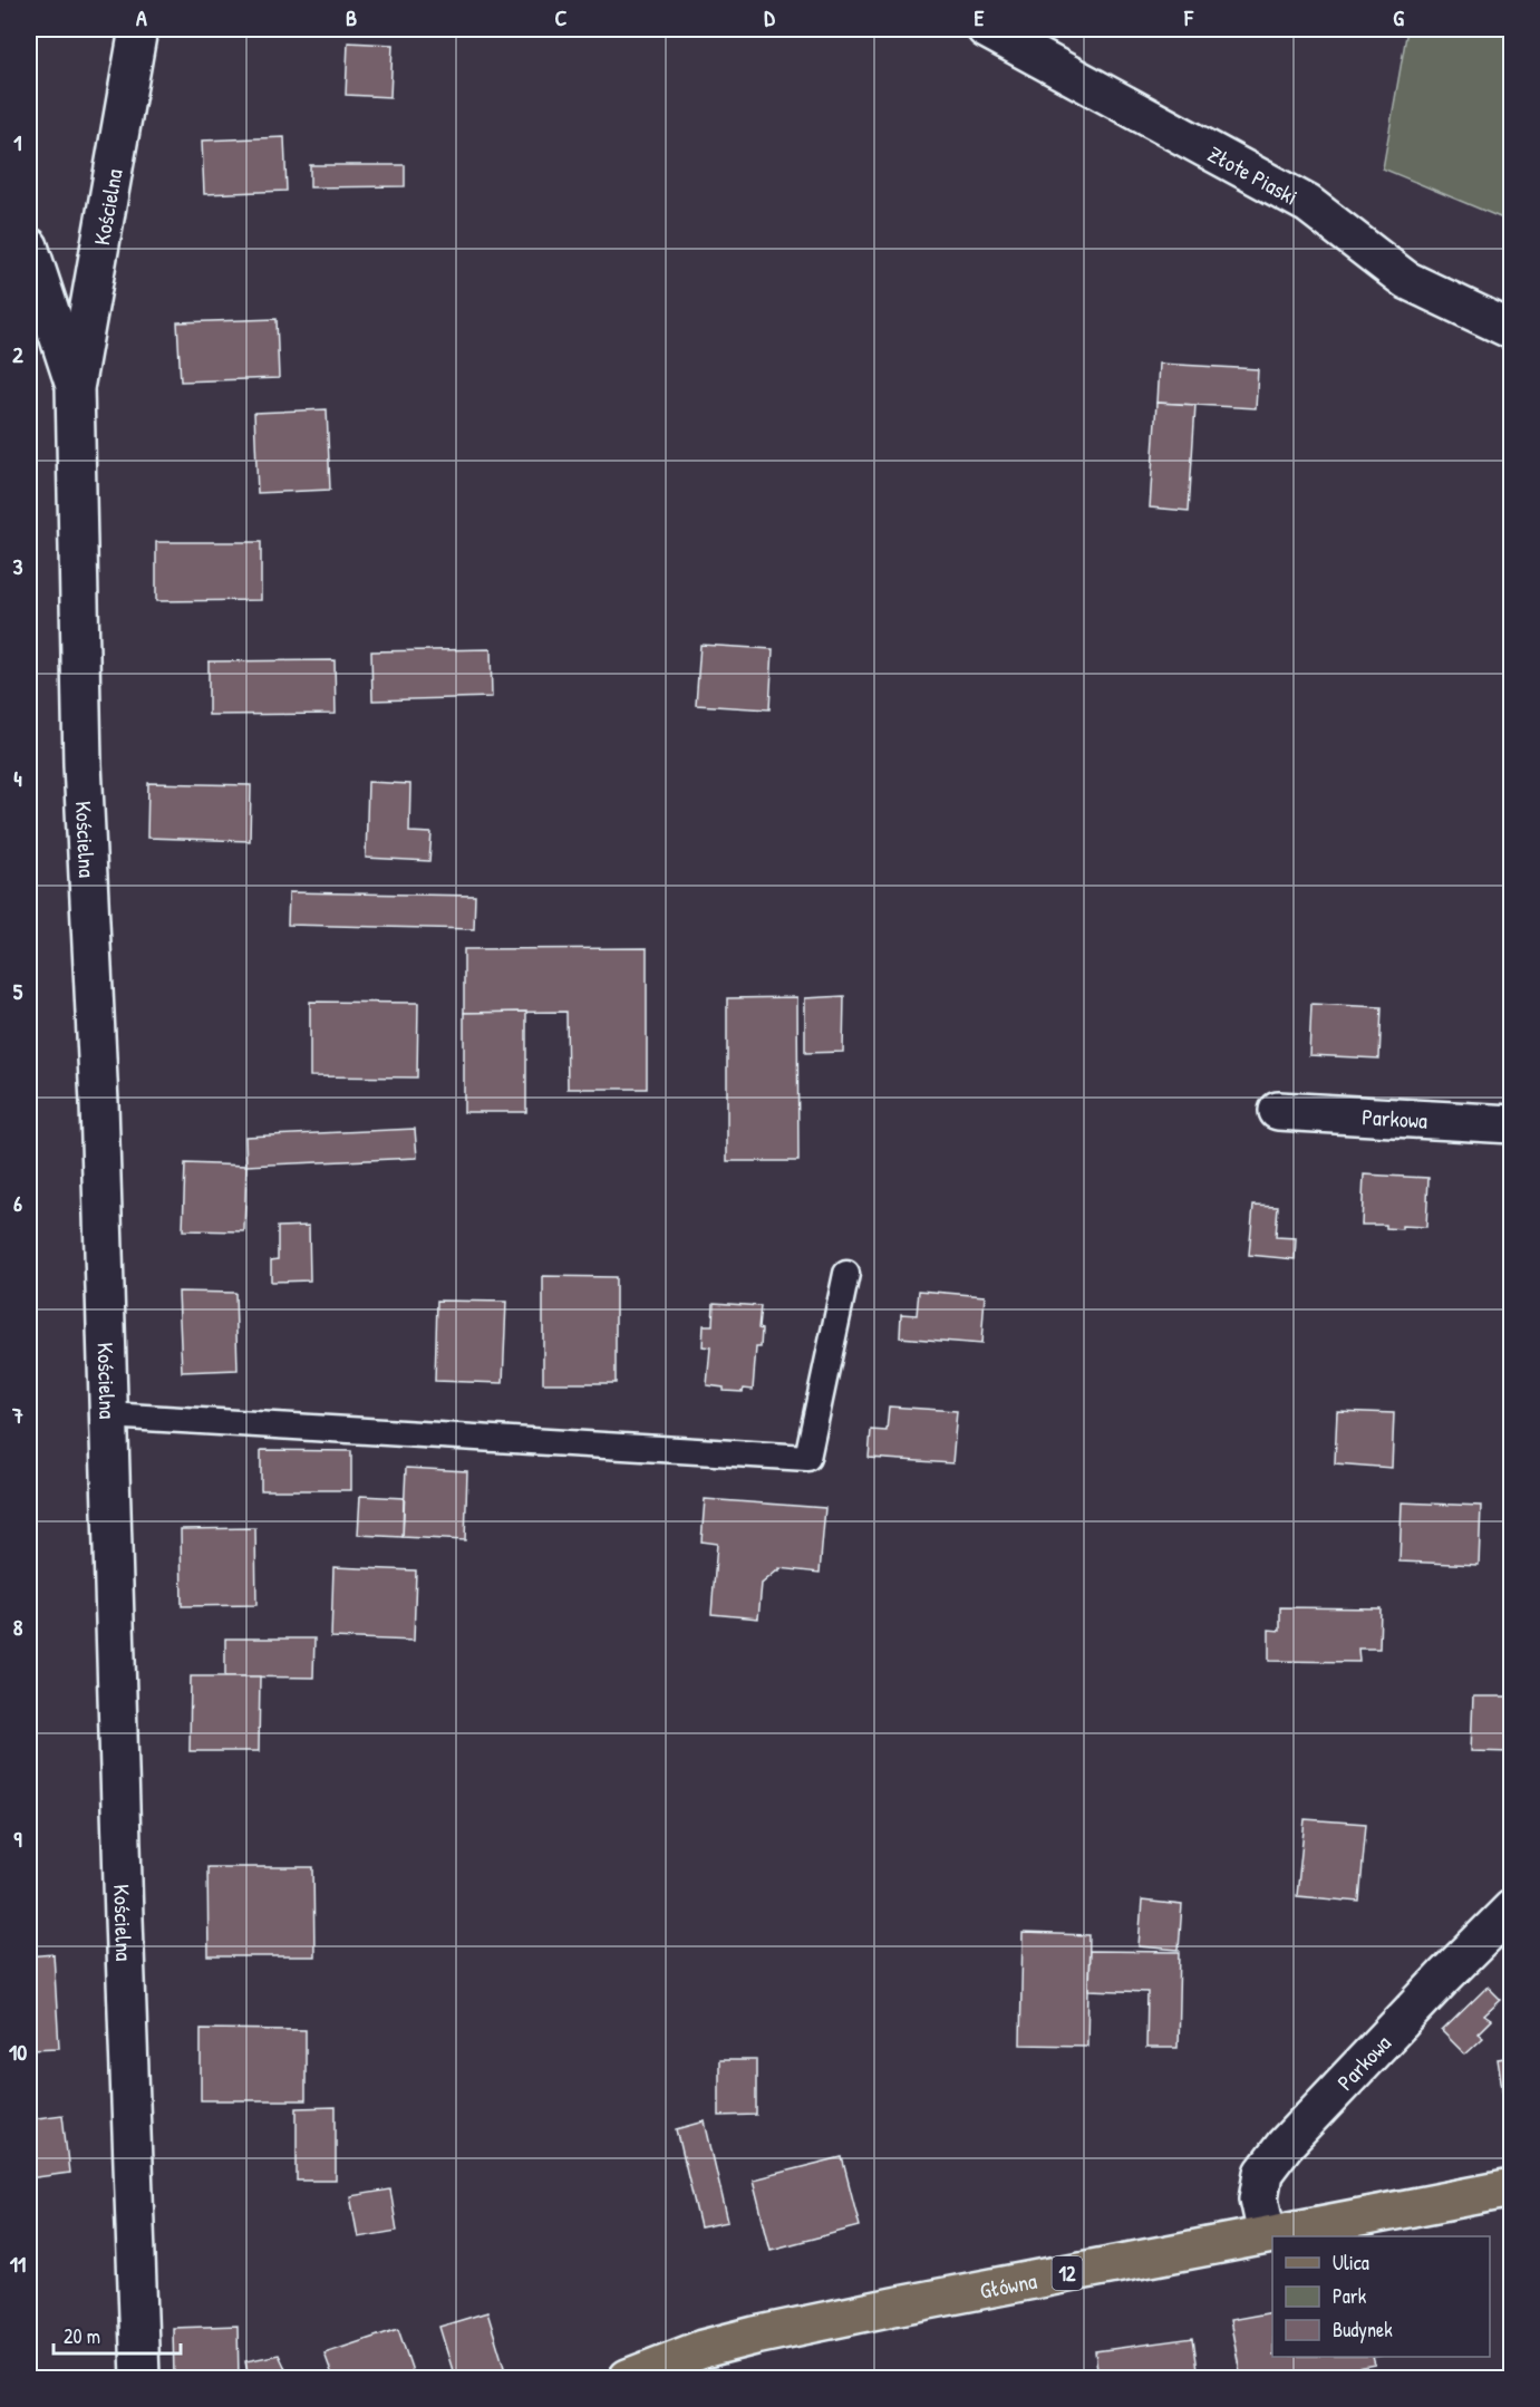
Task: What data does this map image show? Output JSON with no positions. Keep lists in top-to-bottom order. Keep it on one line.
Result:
{"streets":{"main road":["12","Główna"],"street":["Złote Piaski","Kościelna","Parkowa"]},"crossings":[["Parkowa","Główna"]],"legend":["Ulica","Park","Budynek"],"scale_bar":"20 m","grid":{"columns":["A","B","C","D","E","F","G"],"rows":["1","2","3","4","5","6","7","8","9","10","11"]}}
